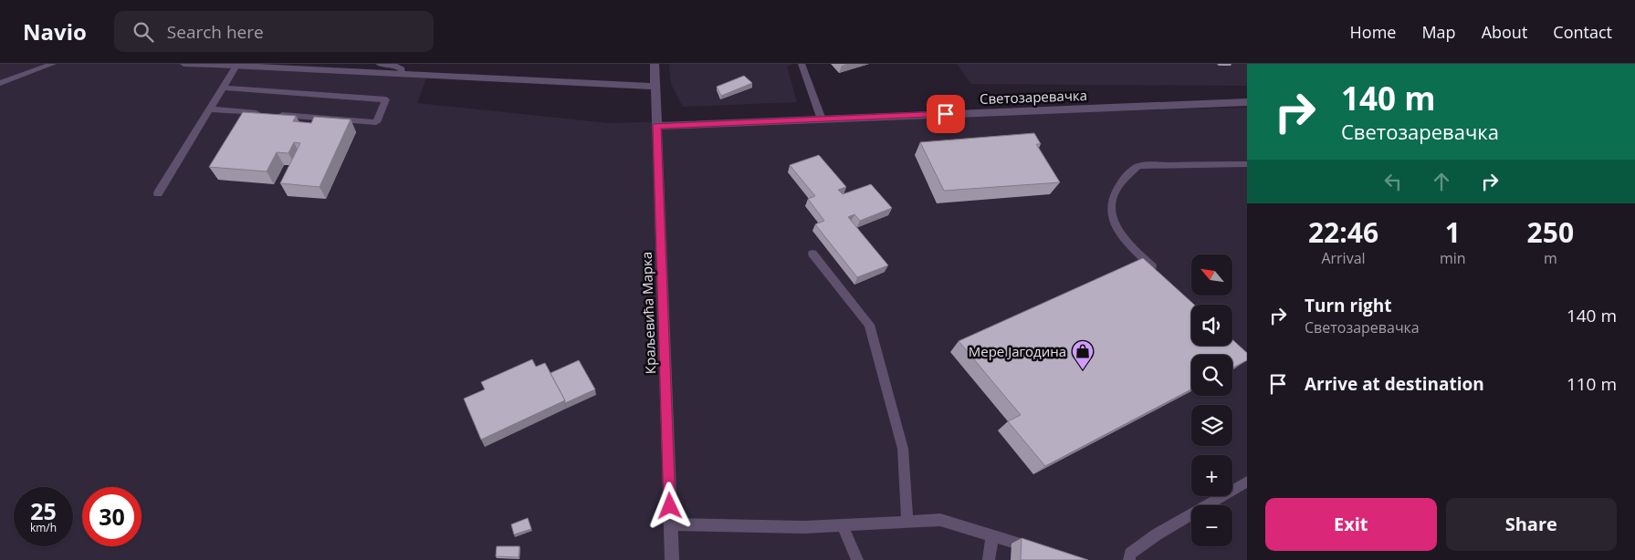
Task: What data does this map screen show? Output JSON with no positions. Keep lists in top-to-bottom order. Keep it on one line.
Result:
{"streets":{"street":["Светозаревачка","Краљевића Марка"]},"crossings":[["Светозаревачка","Краљевића Марка"]],"places":{"shop":["Мере Јагодина"]},"north":"top left","page":{"header":"Navio","search":"Search here","nav":["Home","Map","About","Contact"],"turn":["140 m","Светозаревачка"],"eta":["22:46","Arrival","1","min","250","m"],"map_buttons":["+","−"],"list":[{"name":"Turn right","note":"Светозаревачка","value":"140 m"},{"name":"Arrive at destination","value":"110 m"}],"speed":"25 km/h","limit":"30","buttons":["Exit","Share"]}}
